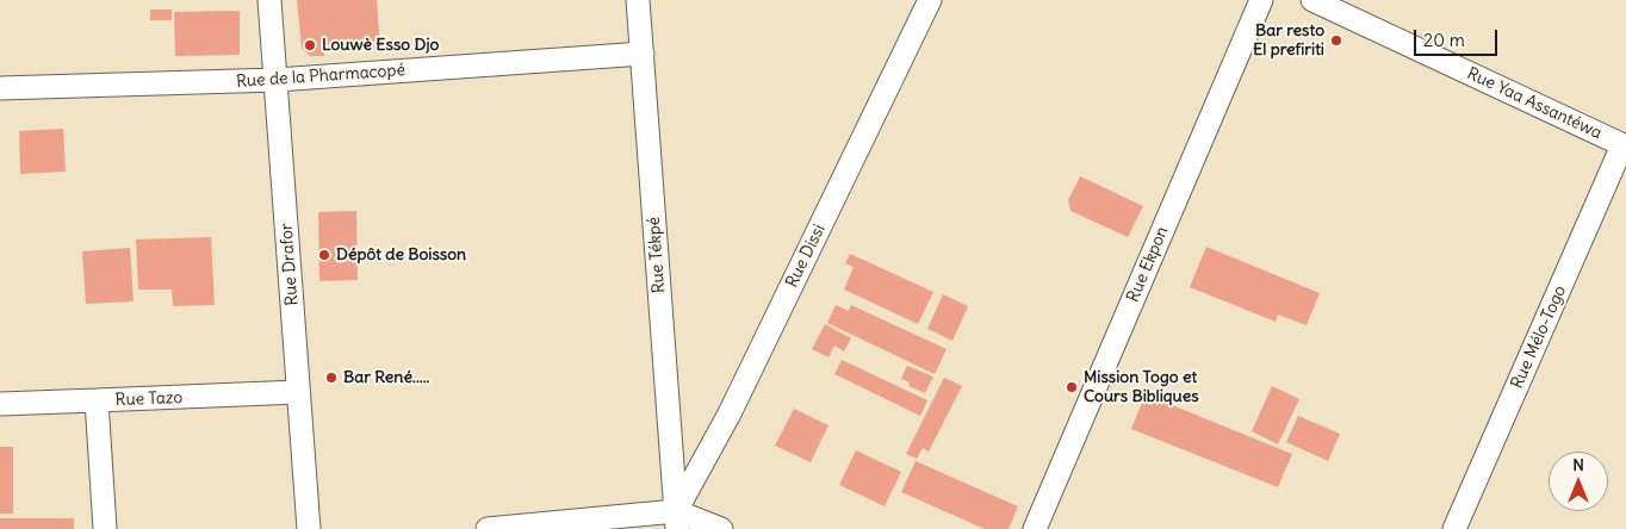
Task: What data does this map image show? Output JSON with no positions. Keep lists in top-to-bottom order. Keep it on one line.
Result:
{"streets":{"street":["Rue de la Pharmacopé","Rue Yaa Assantéwa","Rue Tékpé","Rue Dissi","Rue Drafor","Rue Ekpon","Rue Mélo-Togo","Rue Tazo"]},"crossings":[["Rue de la Pharmacopé","Rue Tékpé"],["Rue de la Pharmacopé","Rue Drafor"],["Rue Yaa Assantéwa","Rue Mélo-Togo"],["Rue Tékpé","Rue Dissi"],["Rue Drafor","Rue Tazo"]],"places":["Bar resto El prefiriti","Louwè Esso Djo","Dépôt de Boisson","Bar René.....","Mission Togo et Cours Bibliques"],"scale_bar":"20 m","north":"top"}
